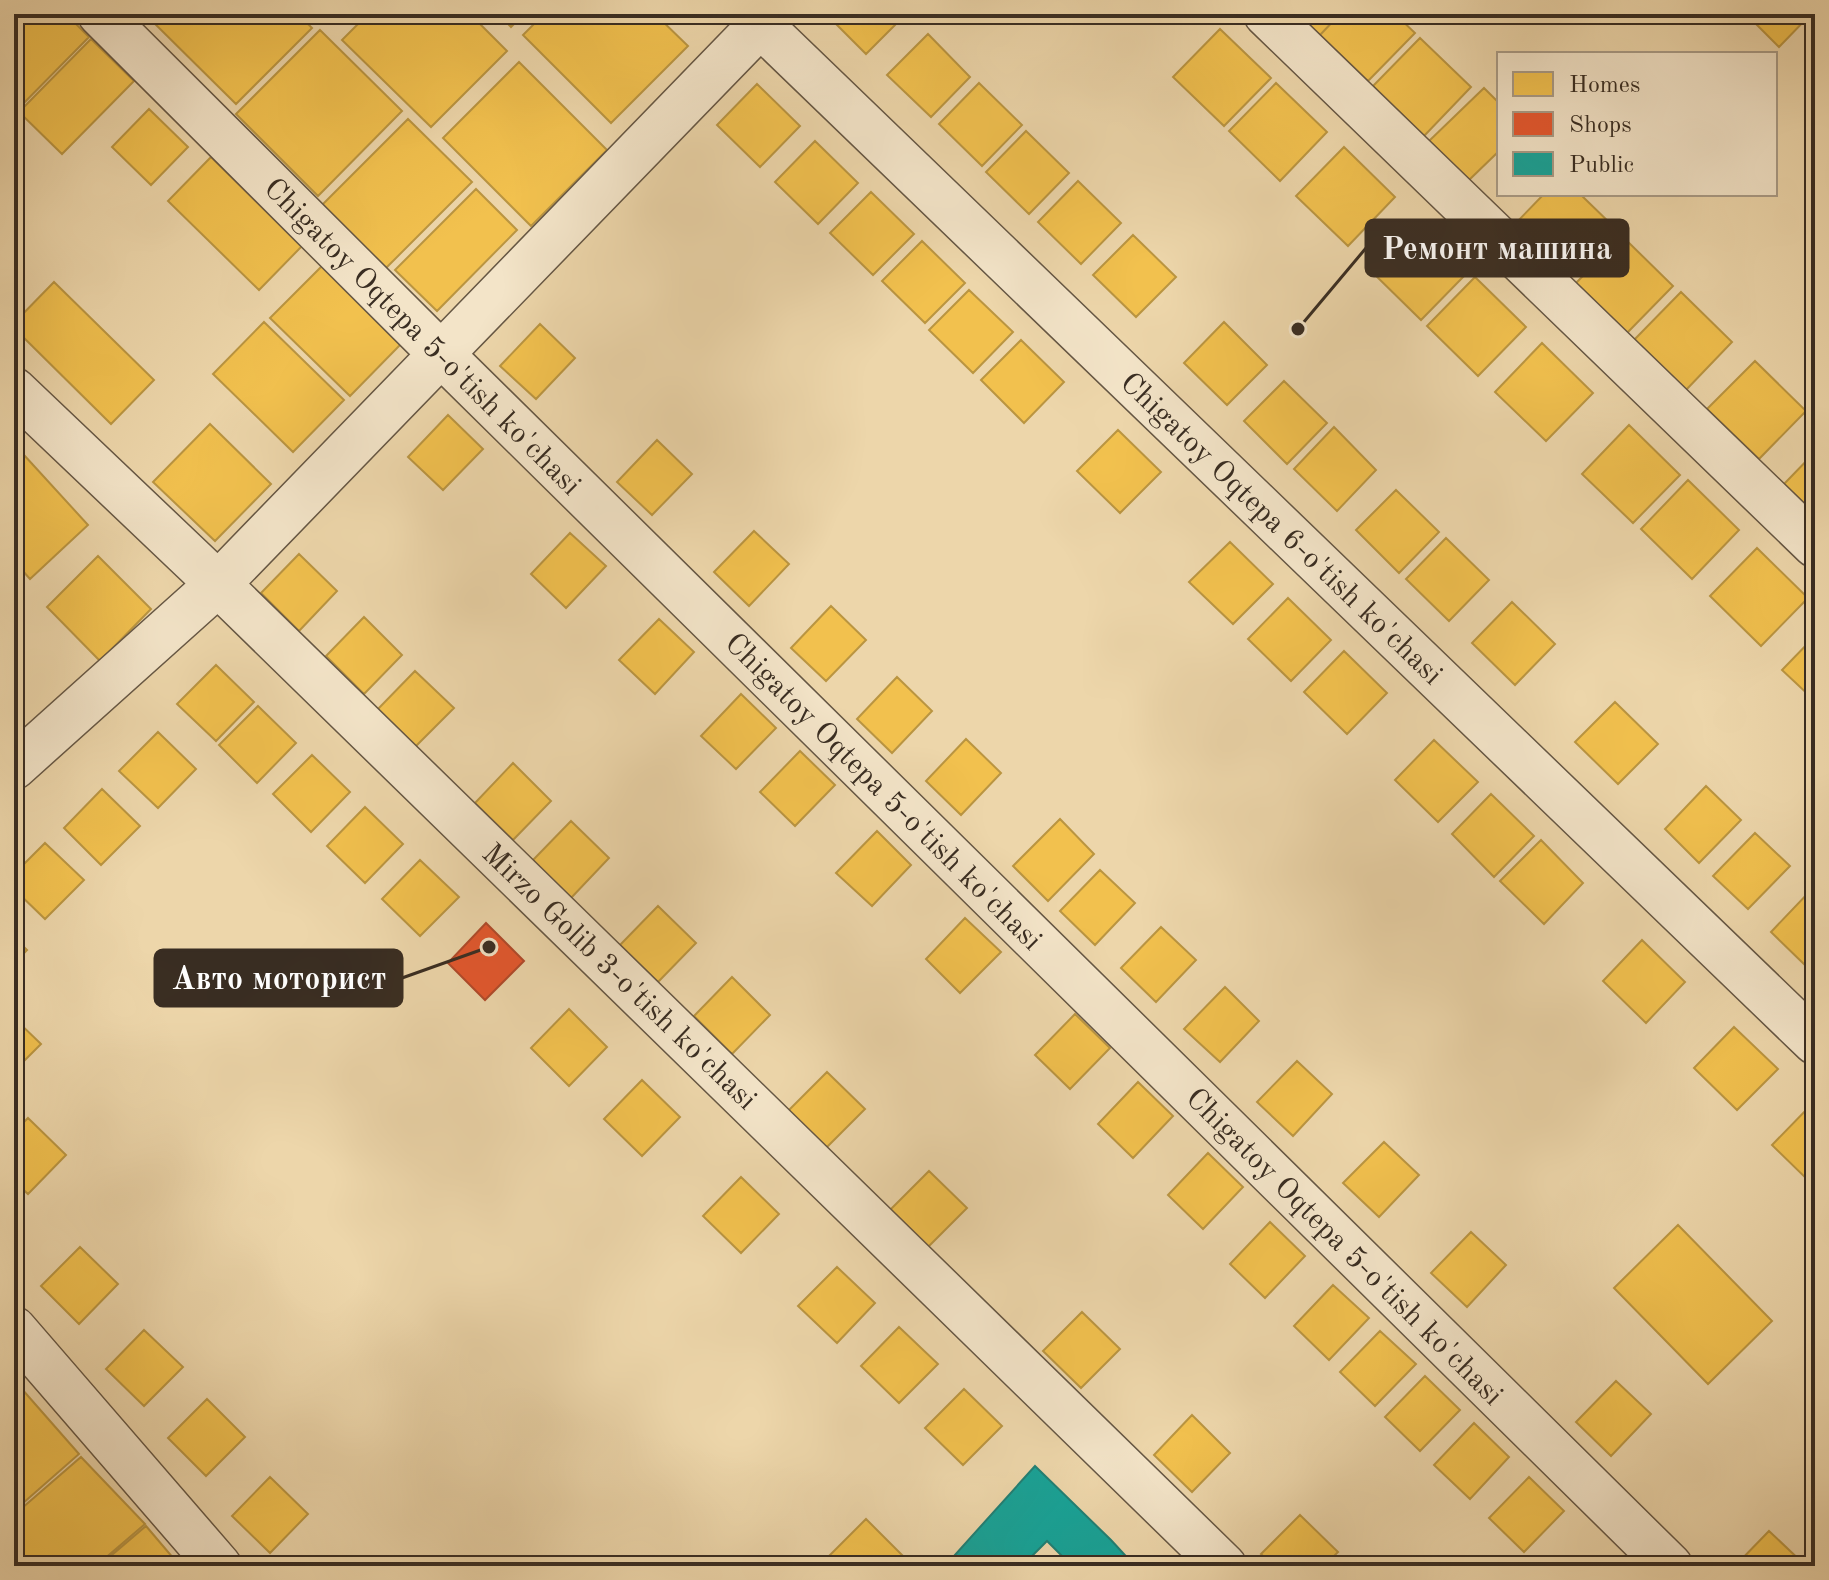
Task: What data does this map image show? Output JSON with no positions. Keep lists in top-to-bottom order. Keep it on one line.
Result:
{"streets":{"street":["Chigatoy Oqtepa 5-o'tish ko'chasi","Chigatoy Oqtepa 6-o'tish ko'chasi","Mirzo Golib 3-o'tish ko'chasi"]},"places":["Ремонт машина","Авто моторист"],"legend":["Homes","Shops","Public"]}
